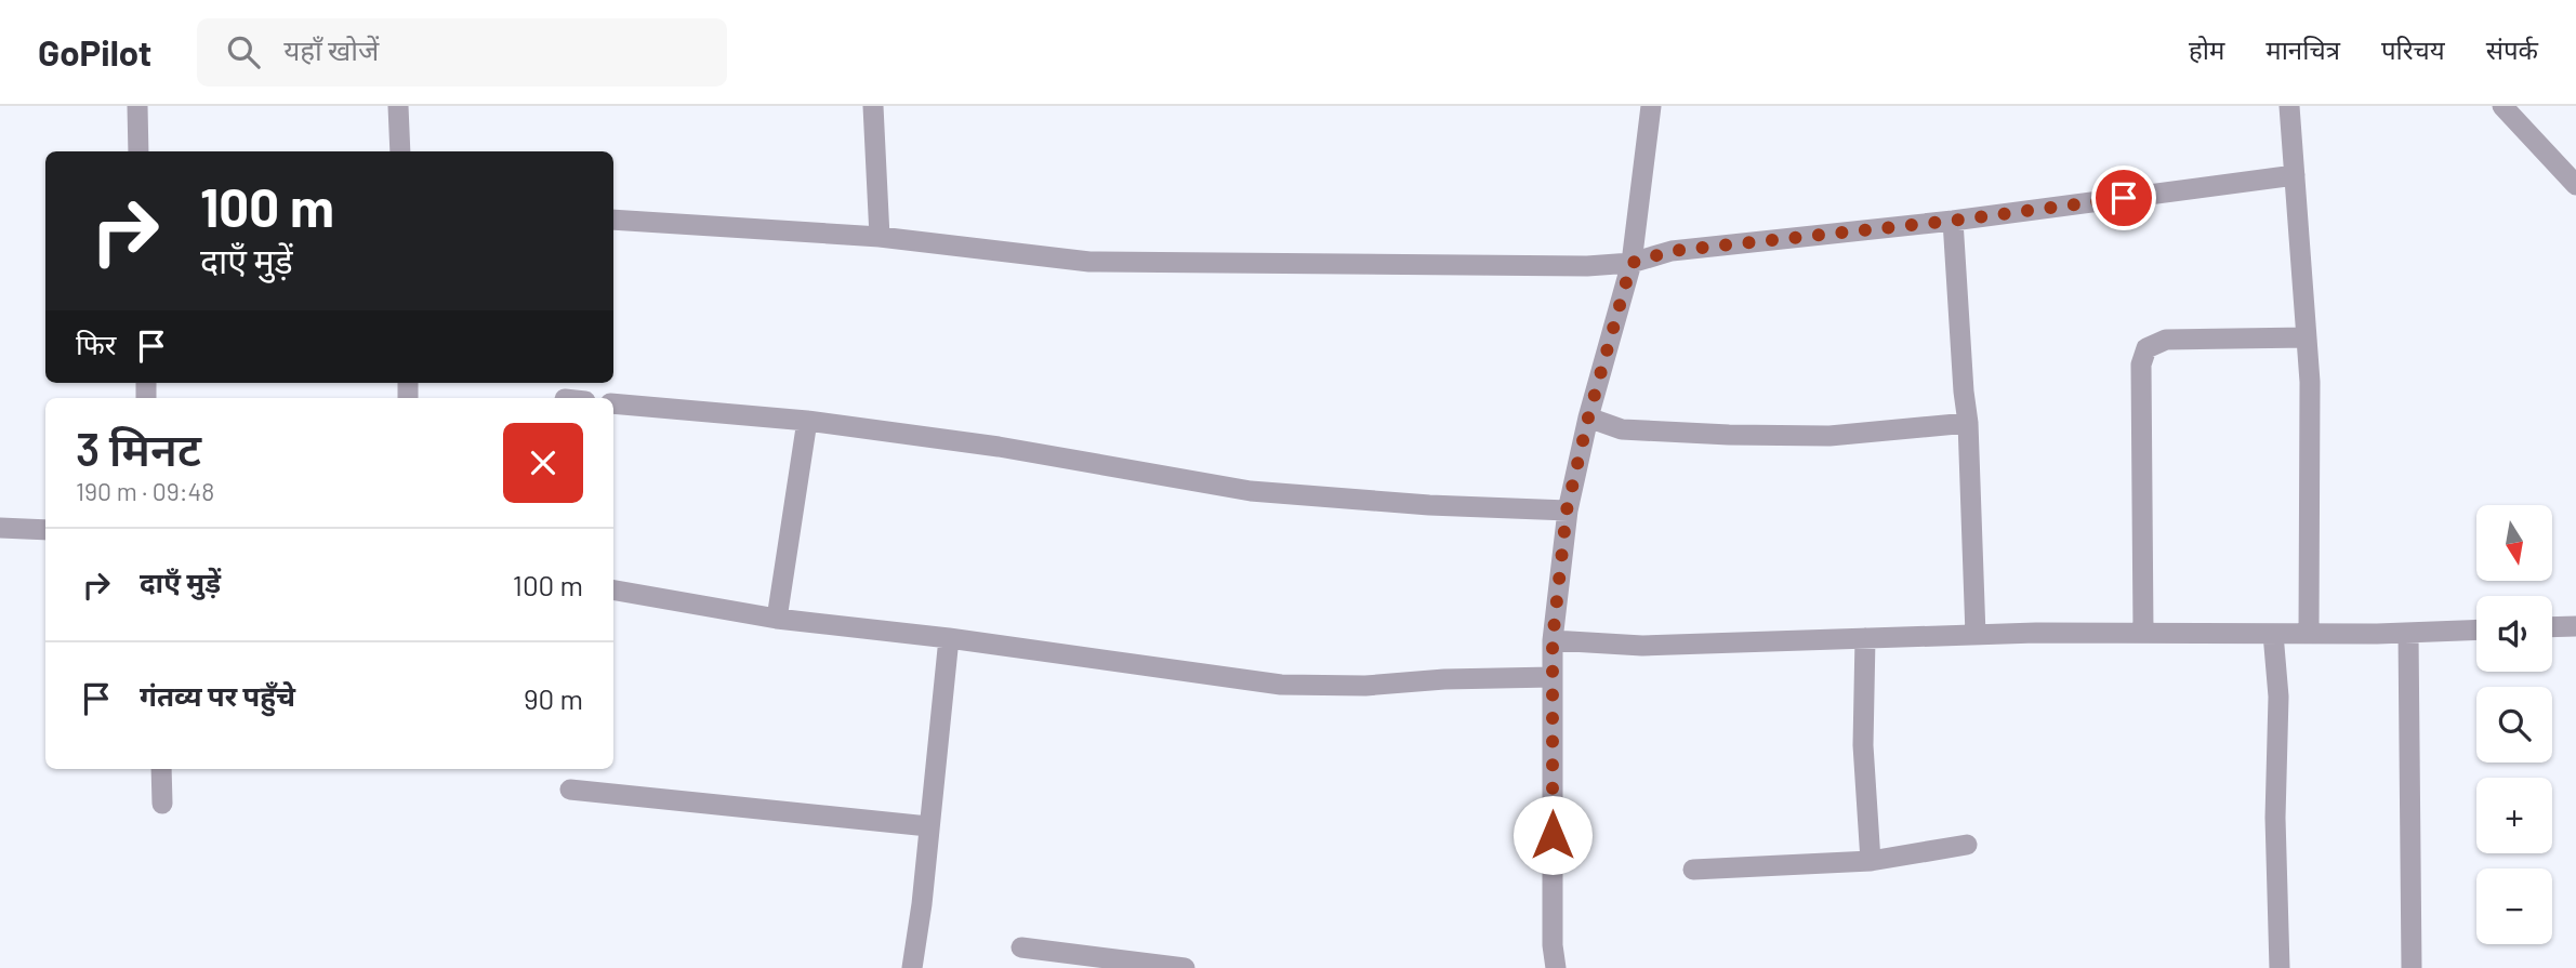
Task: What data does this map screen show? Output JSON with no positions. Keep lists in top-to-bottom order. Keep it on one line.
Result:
{"north":"bottom","page":{"header":"GoPilot","search":"यहाँ खोजें","nav":["होम","मानचित्र","परिचय","संपर्क"],"turn":["100 m","दाएँ मुड़ें"],"then":"फिर","heading":["3 मिनट","190 m · 09:48"],"map_buttons":["+","−"],"list":[{"name":"दाएँ मुड़ें","value":"100 m"},{"name":"गंतव्य पर पहुँचे","value":"90 m"}]}}
